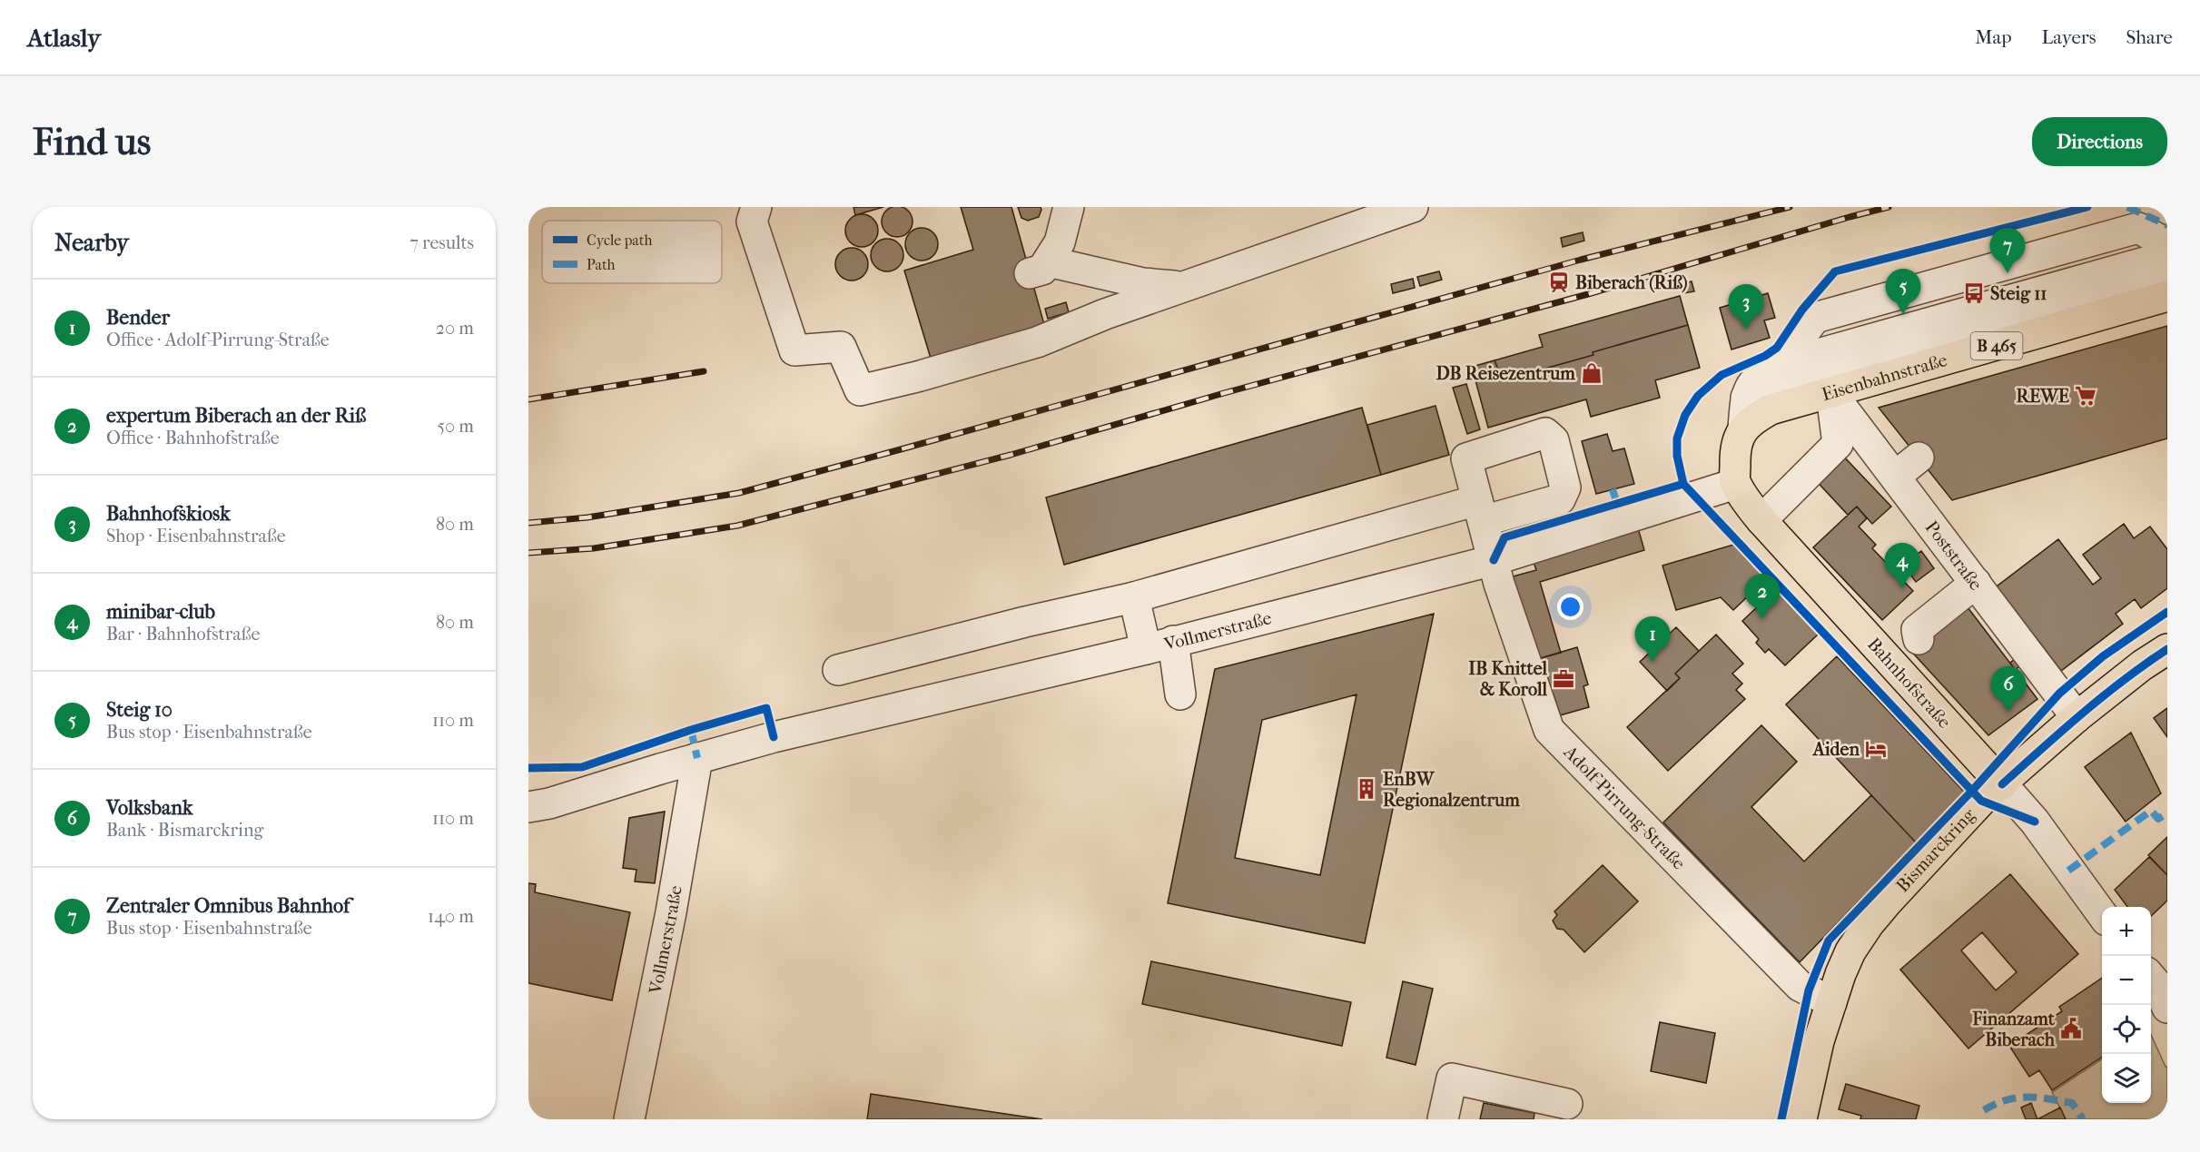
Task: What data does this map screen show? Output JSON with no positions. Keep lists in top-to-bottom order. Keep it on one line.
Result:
{"streets":{"main road":["B 465","Eisenbahnstraße","Bahnhofstraße","Bismarckring"],"street":["Poststraße","Vollmerstraße","Adolf-Pirrung-Straße"]},"crossings":[["Eisenbahnstraße","Poststraße"],["Poststraße","Bismarckring"],["Vollmerstraße","Bahnhofstraße"],["Vollmerstraße","Adolf-Pirrung-Straße"],["Bahnhofstraße","Bismarckring"],["Adolf-Pirrung-Straße","Bismarckring"]],"places":{"station":["Biberach (Riß)"],"bus stop":["Steig 11"],"shop":["DB Reisezentrum"],"supermarket":["REWE"],"office":["IB Knittel & Koroll"],"hotel":["Aiden"],"building":["EnBW Regionalzentrum"],"public building":["Finanzamt Biberach"]},"legend":["Cycle path","Path"],"page":{"header":"Atlasly","nav":["Map","Layers","Share"],"buttons":"Directions","title":"Find us","heading":["Nearby","7 results"],"pins":["7","5","3","4","2","1","6"],"list":[{"mark":"1","name":"Bender","note":"Office · Adolf-Pirrung-Straße","value":"20 m"},{"mark":"2","name":"expertum Biberach an der Riß","note":"Office · Bahnhofstraße","value":"50 m"},{"mark":"3","name":"Bahnhofskiosk","note":"Shop · Eisenbahnstraße","value":"80 m"},{"mark":"4","name":"minibar-club","note":"Bar · Bahnhofstraße","value":"80 m"},{"mark":"5","name":"Steig 10","note":"Bus stop · Eisenbahnstraße","value":"110 m"},{"mark":"6","name":"Volksbank","note":"Bank · Bismarckring","value":"110 m"},{"mark":"7","name":"Zentraler Omnibus Bahnhof","note":"Bus stop · Eisenbahnstraße","value":"140 m"}],"map_buttons":["+","−"]}}
